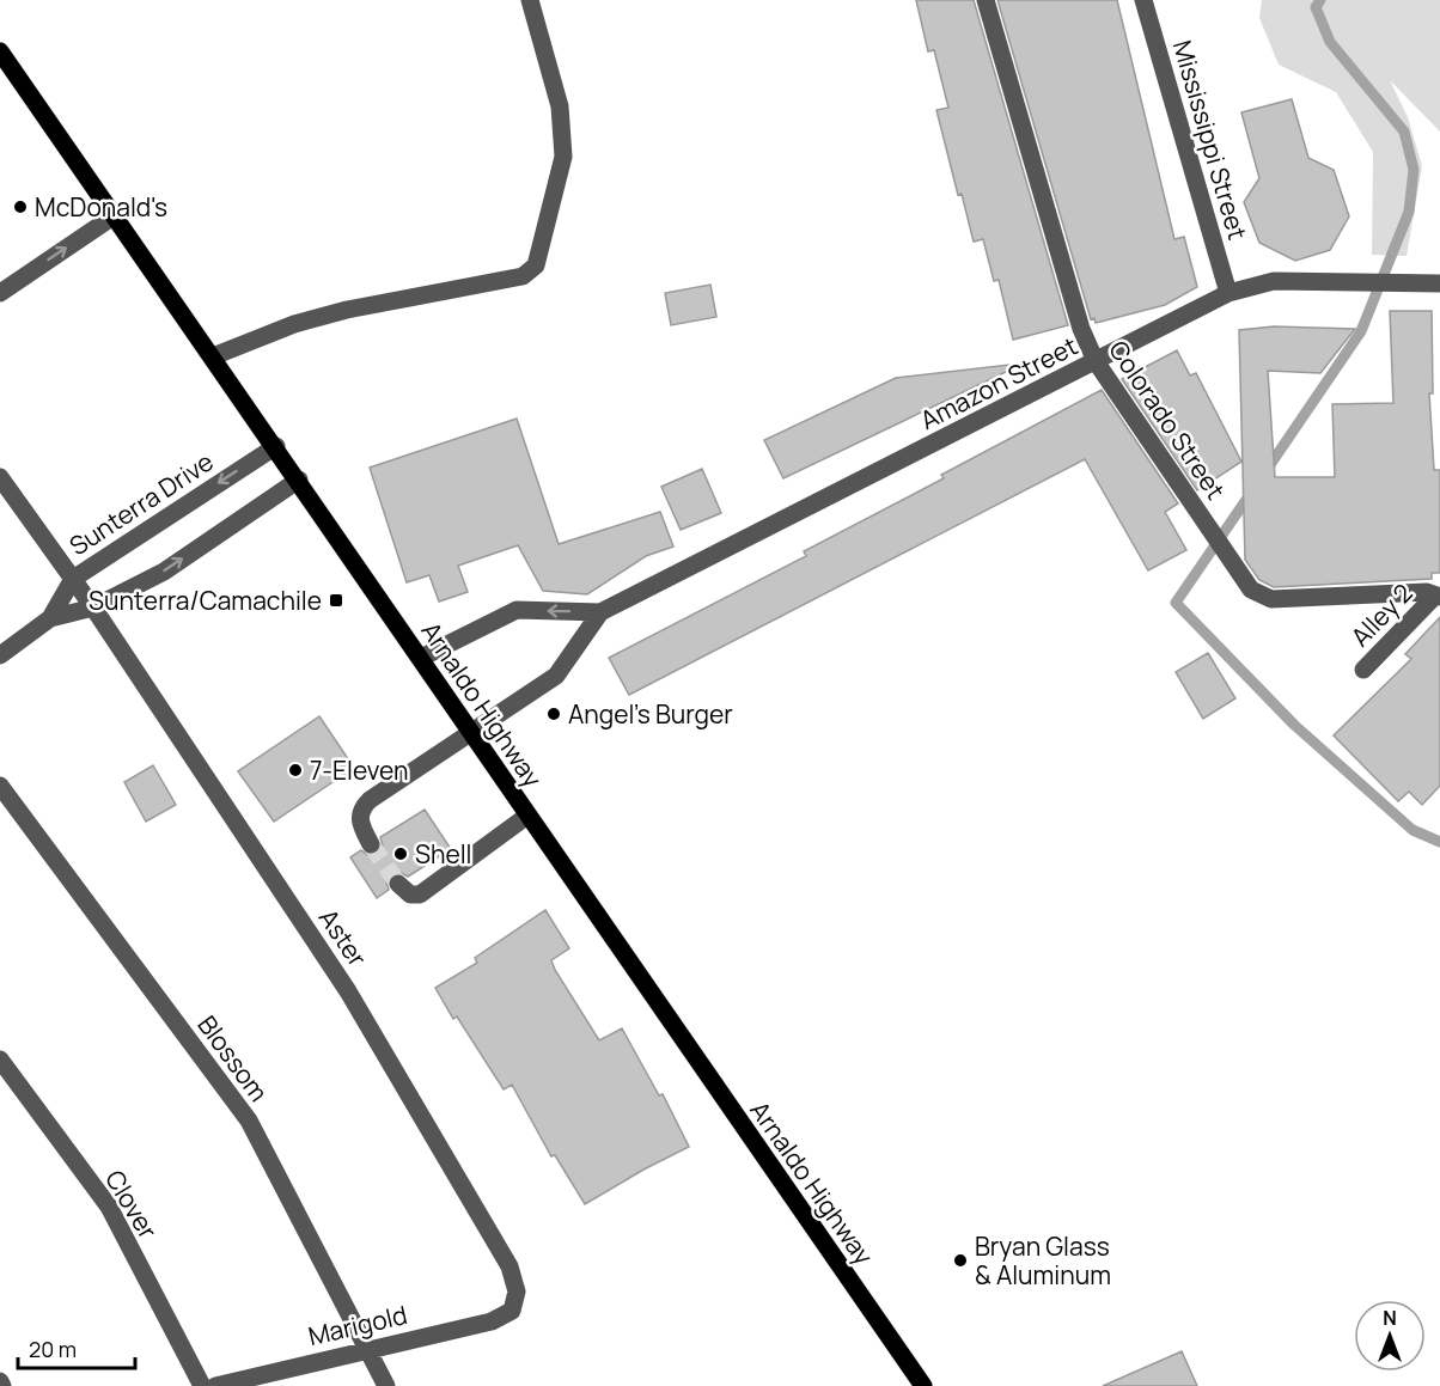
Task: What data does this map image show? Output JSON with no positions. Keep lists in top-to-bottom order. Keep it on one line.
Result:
{"streets":{"main road":["Arnaldo Highway"],"street":["Mississippi Street","Amazon Street","Colorado Street","Sunterra Drive","Alley 2","Aster","Blossom","Clover","Marigold"]},"crossings":[["Mississippi Street","Amazon Street"],["Amazon Street","Colorado Street"],["Amazon Street","Arnaldo Highway"],["Colorado Street","Alley 2"],["Sunterra Drive","Arnaldo Highway"],["Sunterra Drive","Aster"],["Aster","Marigold"],["Blossom","Marigold"]],"places":{"other":["McDonald's","Angel's Burger","7-Eleven","Shell","Bryan Glass & Aluminum"],"transit":["Sunterra/Camachile"]},"scale_bar":"20 m","north":"top"}
